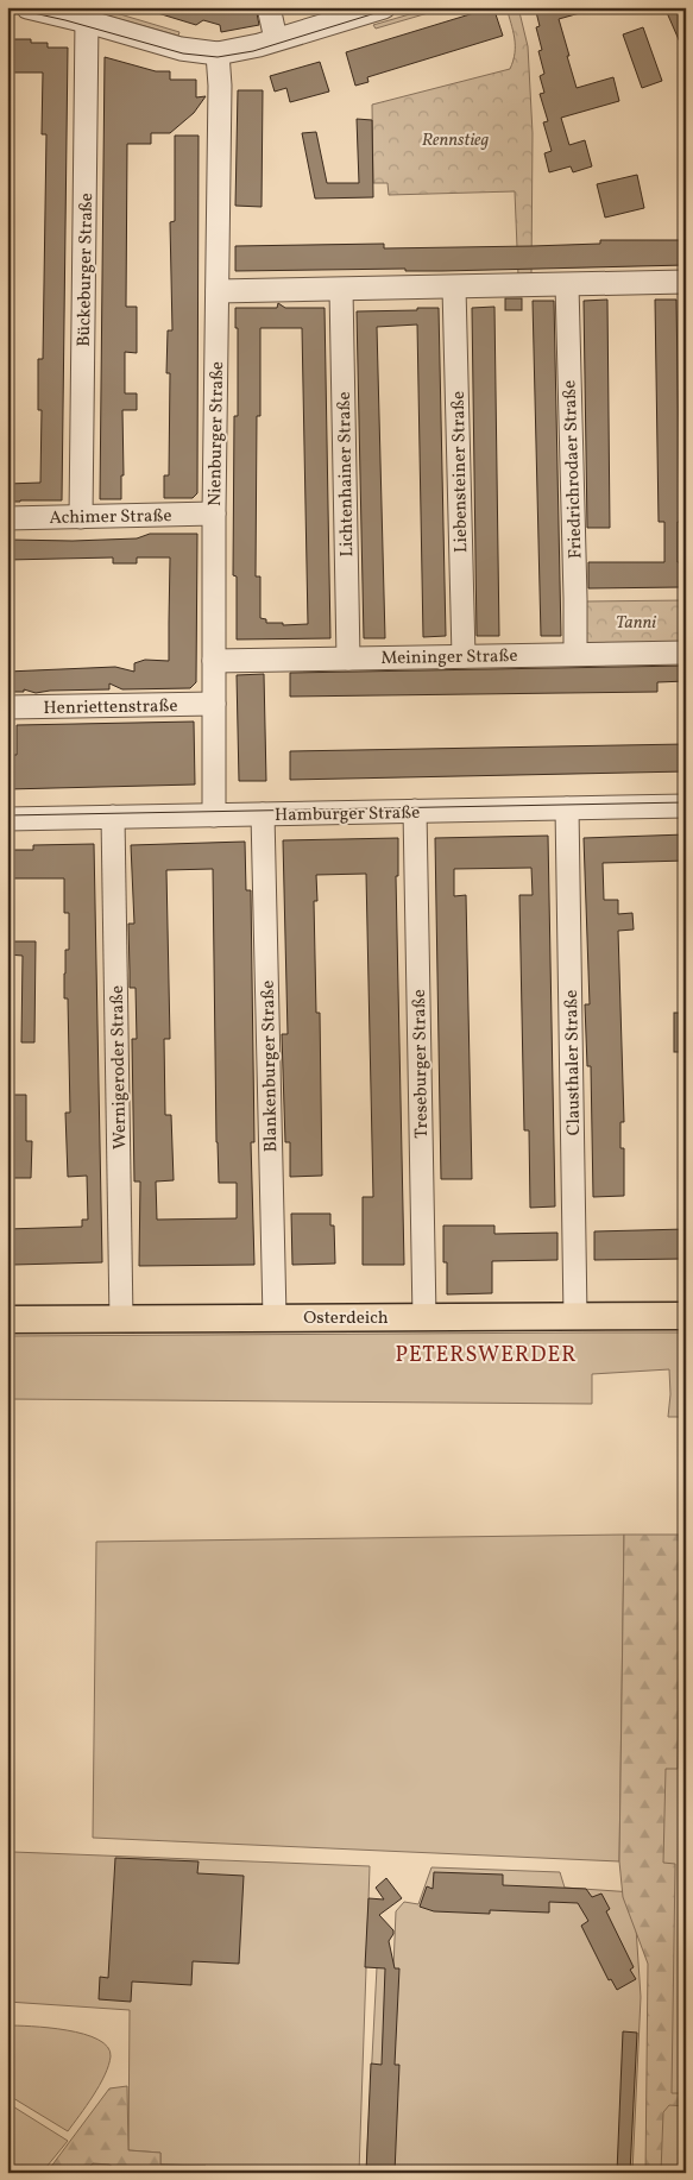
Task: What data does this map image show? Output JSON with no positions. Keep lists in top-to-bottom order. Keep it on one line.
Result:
{"streets":{"main road":["Osterdeich"],"street":["Bückeburger Straße","Nienburger Straße","Friedrichrodaer Straße","Liebensteiner Straße","Lichtenhainer Straße","Achimer Straße","Meininger Straße","Henriettenstraße","Hamburger Straße","Clausthaler Straße","Treseburger Straße","Blankenburger Straße","Wernigeroder Straße"]},"crossings":[["Bückeburger Straße","Achimer Straße"],["Nienburger Straße","Achimer Straße"],["Nienburger Straße","Meininger Straße"],["Nienburger Straße","Henriettenstraße"],["Nienburger Straße","Hamburger Straße"],["Friedrichrodaer Straße","Meininger Straße"],["Liebensteiner Straße","Meininger Straße"],["Lichtenhainer Straße","Meininger Straße"],["Hamburger Straße","Clausthaler Straße"],["Hamburger Straße","Treseburger Straße"],["Hamburger Straße","Blankenburger Straße"],["Hamburger Straße","Wernigeroder Straße"],["Clausthaler Straße","Osterdeich"],["Treseburger Straße","Osterdeich"],["Blankenburger Straße","Osterdeich"],["Wernigeroder Straße","Osterdeich"]],"districts":["PETERSWERDER"],"parks":["Rennstieg","Tanni"]}
